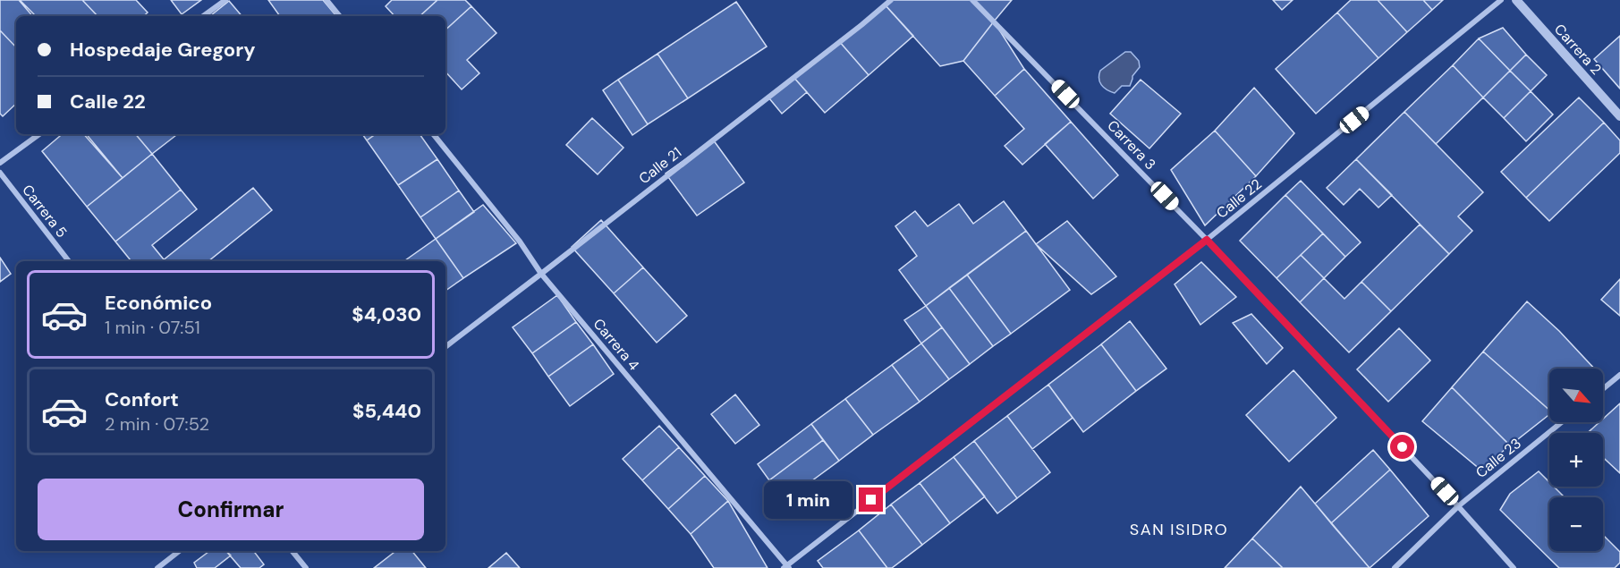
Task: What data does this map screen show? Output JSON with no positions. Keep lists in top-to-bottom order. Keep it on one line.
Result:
{"streets":{"street":["Carrera 2","Carrera 3","Calle 21","Calle 22","Carrera 5","Carrera 4","Calle 23"]},"crossings":[["Carrera 3","Calle 22"],["Carrera 3","Calle 23"],["Calle 21","Carrera 4"],["Calle 22","Carrera 4"]],"districts":["SAN ISIDRO"],"north":"bottom right","page":{"banner":["Hospedaje Gregory","Calle 22"],"list":[{"name":"Económico","note":"1 min · 07:51","value":"$4,030"},{"name":"Confort","note":"2 min · 07:52","value":"$5,440"}],"map_buttons":["+","−"],"buttons":"Confirmar","bubble":"1 min"}}
